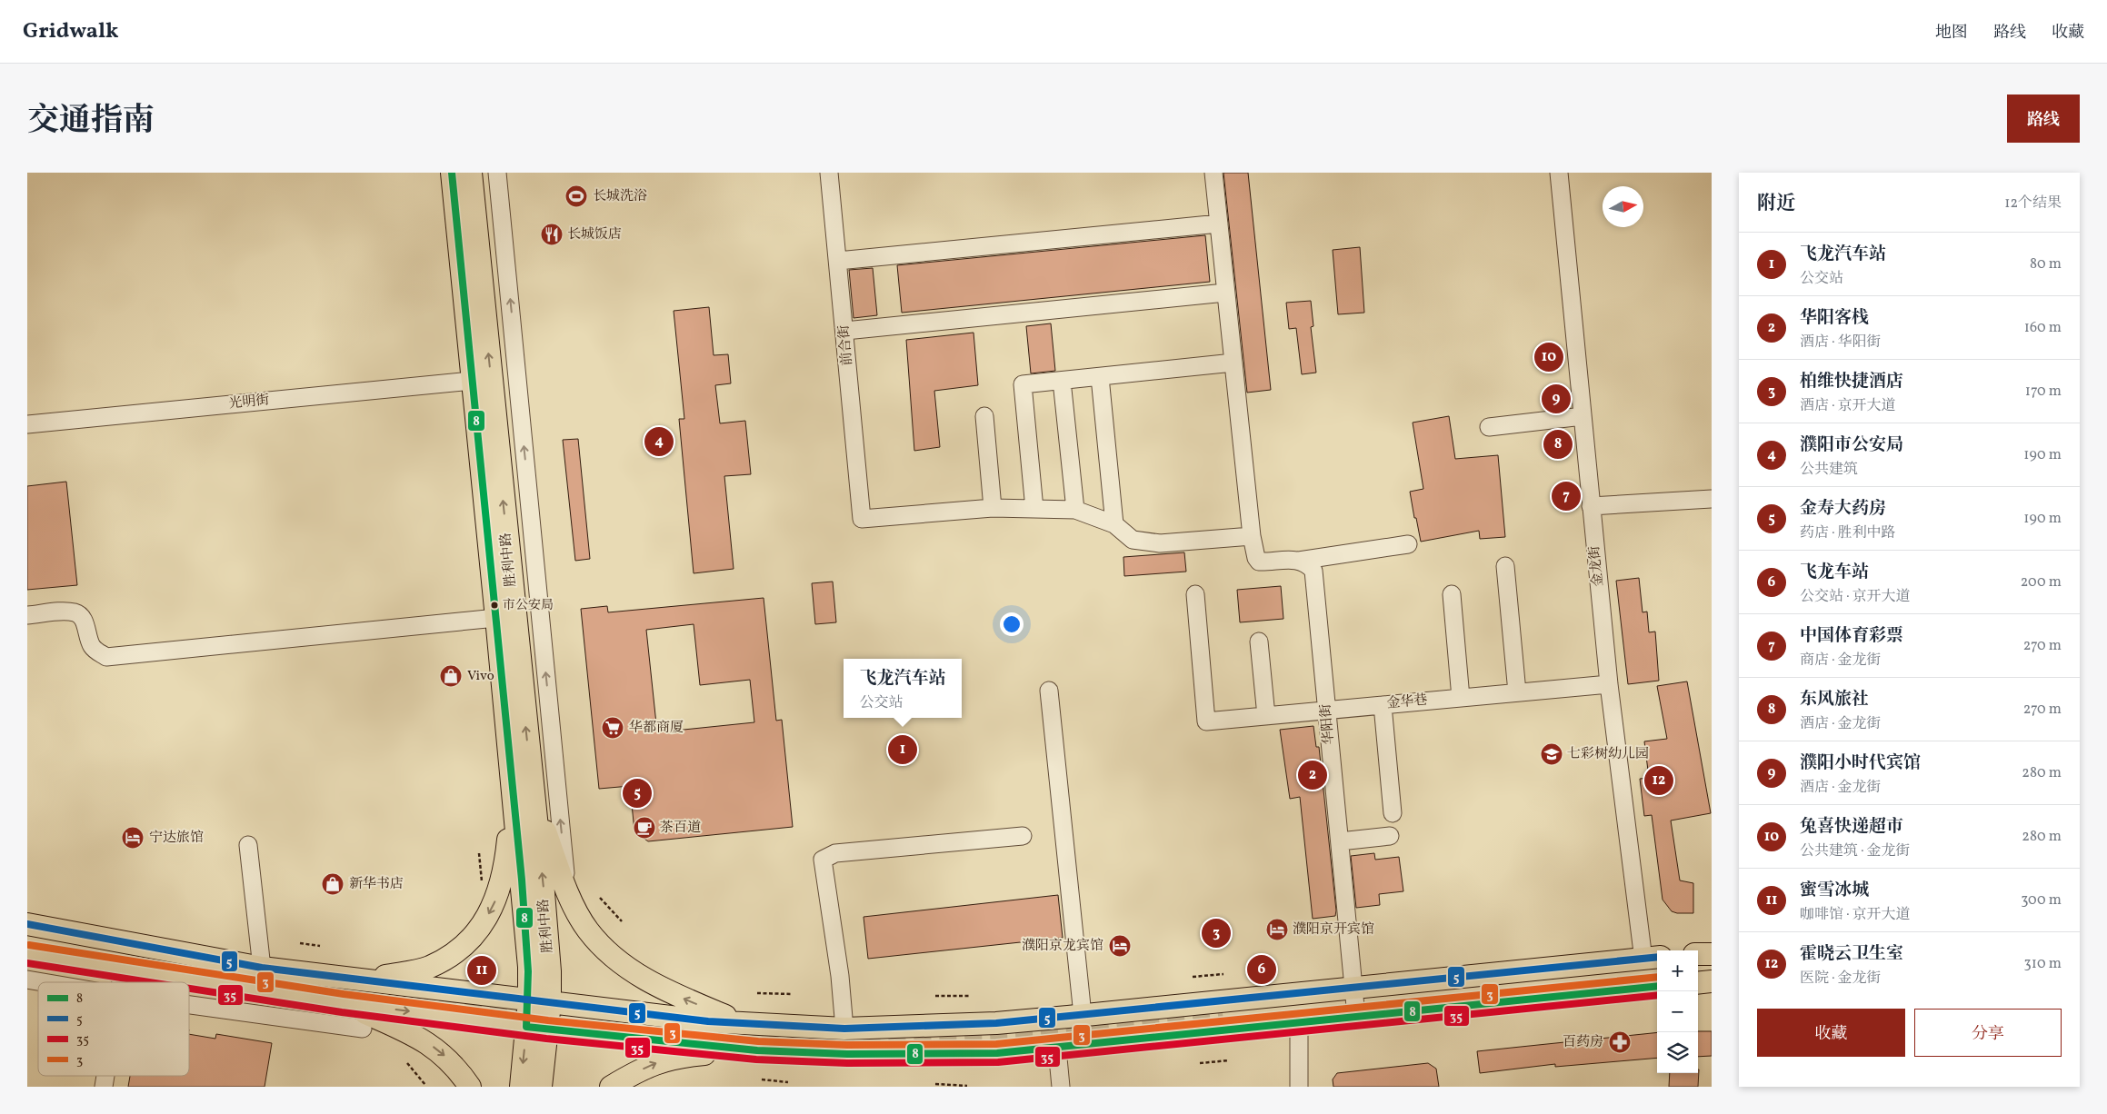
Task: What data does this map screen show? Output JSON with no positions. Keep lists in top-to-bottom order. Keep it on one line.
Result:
{"streets":{"main road":["胜利中路"],"street":["前合街","光明街","金龙街","金华巷","华阳街"]},"crossings":[["光明街","胜利中路"],["金龙街","金华巷"],["金华巷","华阳街"]],"places":{"sports":["长城洗浴"],"restaurant":["长城饭店"],"other":["市公安局"],"shop":["Vivo","新华书店"],"supermarket":["华都商厦"],"school or university":["七彩树幼儿园"],"cafe":["茶百道"],"hotel":["宁达旅馆","濮阳京开宾馆","濮阳京龙宾馆"],"pharmacy":["百药房"]},"lines":["transit line 8","transit line 5","transit line 3","transit line 35"],"legend":["8","5","35","3"],"north":"right","page":{"header":"Gridwalk","nav":["地图","路线","收藏"],"title":"交通指南","buttons":["路线",["收藏","分享"]],"heading":["附近","12个结果"],"list":[{"mark":"1","name":"飞龙汽车站","note":"公交站","value":"80 m"},{"mark":"2","name":"华阳客栈","note":"酒店 · 华阳街","value":"160 m"},{"mark":"3","name":"柏维快捷酒店","note":"酒店 · 京开大道","value":"170 m"},{"mark":"4","name":"濮阳市公安局","note":"公共建筑","value":"190 m"},{"mark":"5","name":"金寿大药房","note":"药店 · 胜利中路","value":"190 m"},{"mark":"6","name":"飞龙车站","note":"公交站 · 京开大道","value":"200 m"},{"mark":"7","name":"中国体育彩票","note":"商店 · 金龙街","value":"270 m"},{"mark":"8","name":"东风旅社","note":"酒店 · 金龙街","value":"270 m"},{"mark":"9","name":"濮阳小时代宾馆","note":"酒店 · 金龙街","value":"280 m"},{"mark":"10","name":"兔喜快递超市","note":"公共建筑 · 金龙街","value":"280 m"},{"mark":"11","name":"蜜雪冰城","note":"咖啡馆 · 京开大道","value":"300 m"},{"mark":"12","name":"霍晓云卫生室","note":"医院 · 金龙街","value":"310 m"}],"pins":["10","9","4","8","7","1","2","12","5","3","6","11"],"popup":["飞龙汽车站","公交站"],"map_buttons":["+","−"]}}
